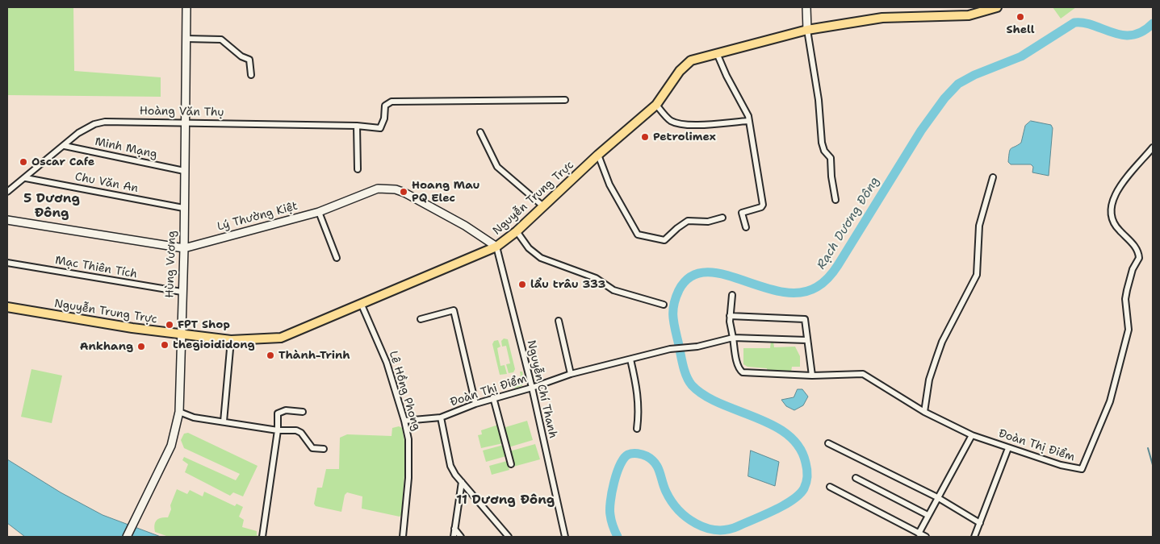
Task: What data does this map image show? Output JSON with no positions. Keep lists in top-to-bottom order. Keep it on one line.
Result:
{"streets":{"main road":["Nguyễn Trung Trực","Lý Thường Kiệt","Hùng Vương"],"street":["Hoàng Văn Thụ","Minh Mạng","Chu Văn An","Mạc Thiên Tích","Nguyễn Chí Thanh","Lê Hồng Phong","Đoàn Thị Điểm"]},"crossings":[["Hoàng Văn Thụ","Minh Mạng"],["Hoàng Văn Thụ","Chu Văn An"],["Hoàng Văn Thụ","Hùng Vương"],["Minh Mạng","Hùng Vương"],["Chu Văn An","Hùng Vương"],["Nguyễn Trung Trực","Lý Thường Kiệt"],["Nguyễn Trung Trực","Hùng Vương"],["Nguyễn Trung Trực","Nguyễn Chí Thanh"],["Nguyễn Trung Trực","Lê Hồng Phong"],["Lý Thường Kiệt","Hùng Vương"],["Lý Thường Kiệt","Nguyễn Chí Thanh"],["Hùng Vương","Mạc Thiên Tích"],["Nguyễn Chí Thanh","Đoàn Thị Điểm"],["Lê Hồng Phong","Đoàn Thị Điểm"]],"districts":["5 Dương Đông","11 Dương Đông"],"water":["Rạch Dương Đông"],"places":["Shell","Petrolimex","Oscar Cafe","Hoang Mau PQ Elec","lẩu trâu 333","FPT Shop","thegioididong","Ankhang","Thành-Trinh"]}
